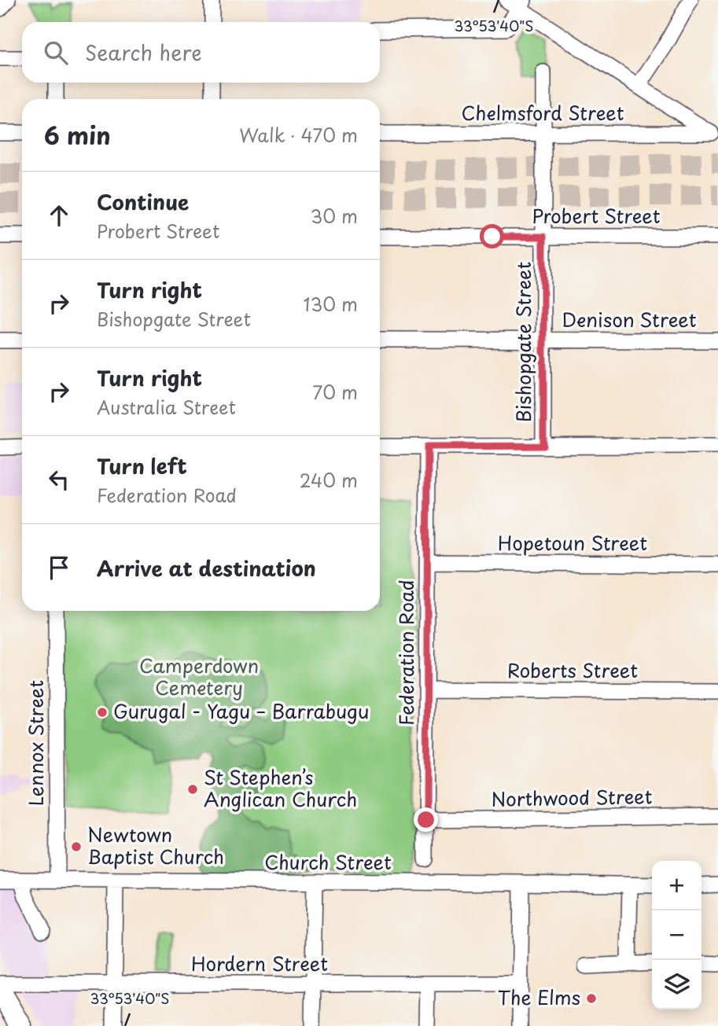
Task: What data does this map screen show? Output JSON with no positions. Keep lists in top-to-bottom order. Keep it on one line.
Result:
{"streets":{"street":["Chelmsford Street","Probert Street","Denison Street","Bishopgate Street","Hopetoun Street","Federation Road","Roberts Street","Lennox Street","Northwood Street","Church Street","Hordern Street"]},"crossings":[["Chelmsford Street","Bishopgate Street"],["Probert Street","Bishopgate Street"],["Denison Street","Bishopgate Street"],["Hopetoun Street","Federation Road"],["Federation Road","Roberts Street"],["Federation Road","Northwood Street"],["Lennox Street","Church Street"]],"parks":["Camperdown Cemetery"],"places":["Gurugal - Yagu – Barrabugu","St Stephen’s Anglican Church","Newtown Baptist Church","The Elms"],"page":{"search":"Search here","heading":["6 min","Walk · 470 m"],"list":[["Continue","Probert Street","30 m"],["Turn right","Bishopgate Street","130 m"],["Turn right","Australia Street","70 m"],["Turn left","Federation Road","240 m"],"Arrive at destination"],"map_buttons":["+","−"]},"coordinates":["33°53'40\"S"]}
